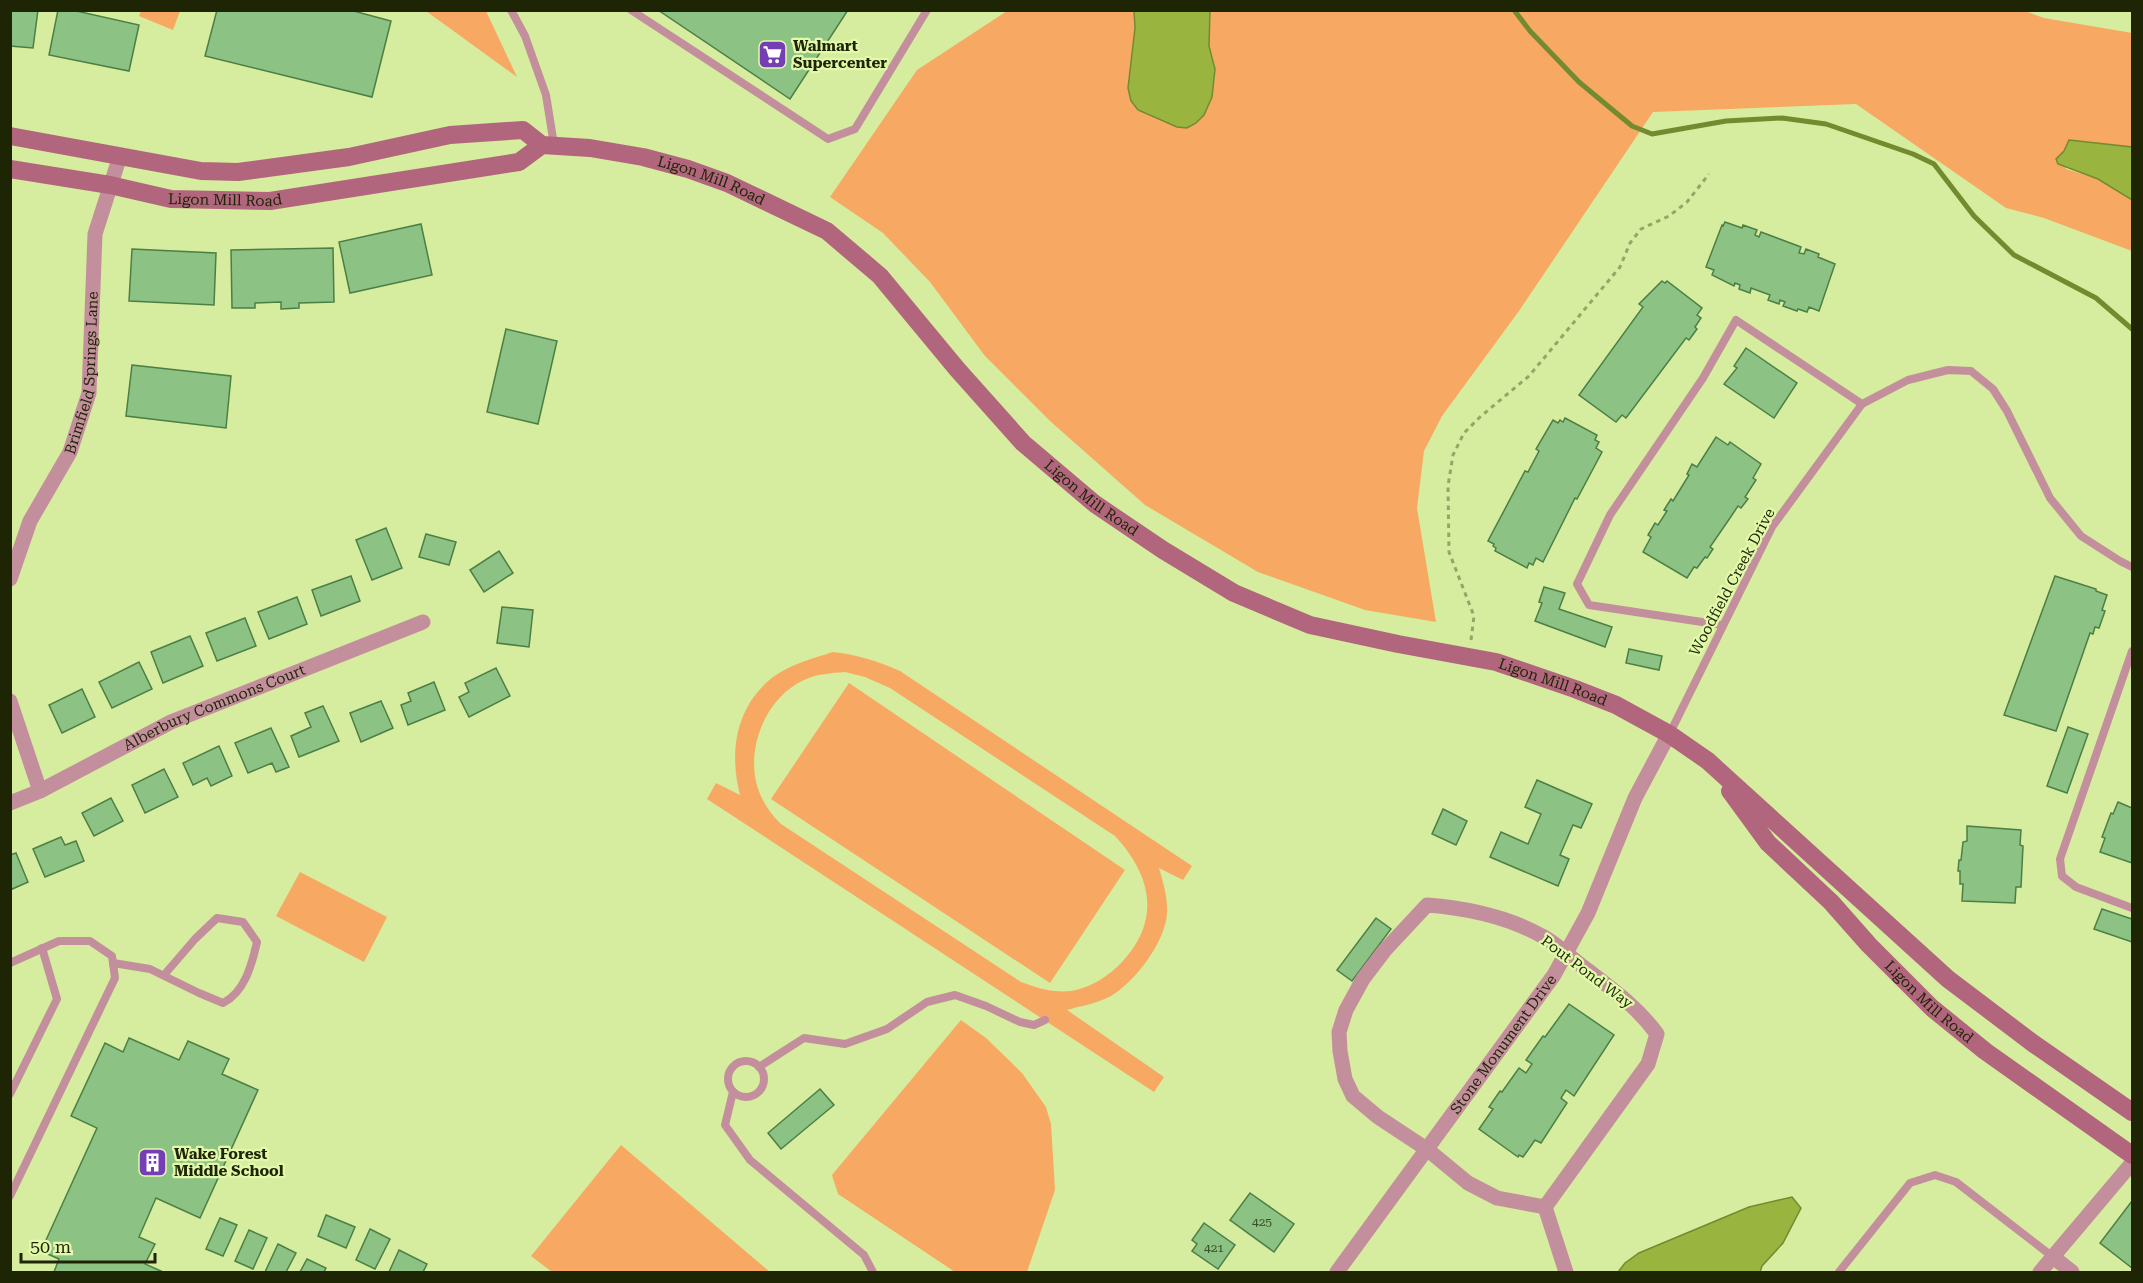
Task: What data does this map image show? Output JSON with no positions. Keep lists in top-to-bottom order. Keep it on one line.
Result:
{"streets":{"main road":["Ligon Mill Road"],"street":["Brimfield Springs Lane","Alberbury Commons Court","Pout Pond Way","Stone Monument Drive"],"lane":["Woodfield Creek Drive"]},"crossings":[["Ligon Mill Road","Brimfield Springs Lane"],["Ligon Mill Road","Woodfield Creek Drive"],["Ligon Mill Road","Stone Monument Drive"],["Woodfield Creek Drive","Stone Monument Drive"],["Pout Pond Way","Stone Monument Drive"]],"places":{"supermarket":["Walmart Supercenter"],"building":["Wake Forest Middle School"]},"house_numbers":["425","421"],"scale_bar":"50 m"}
